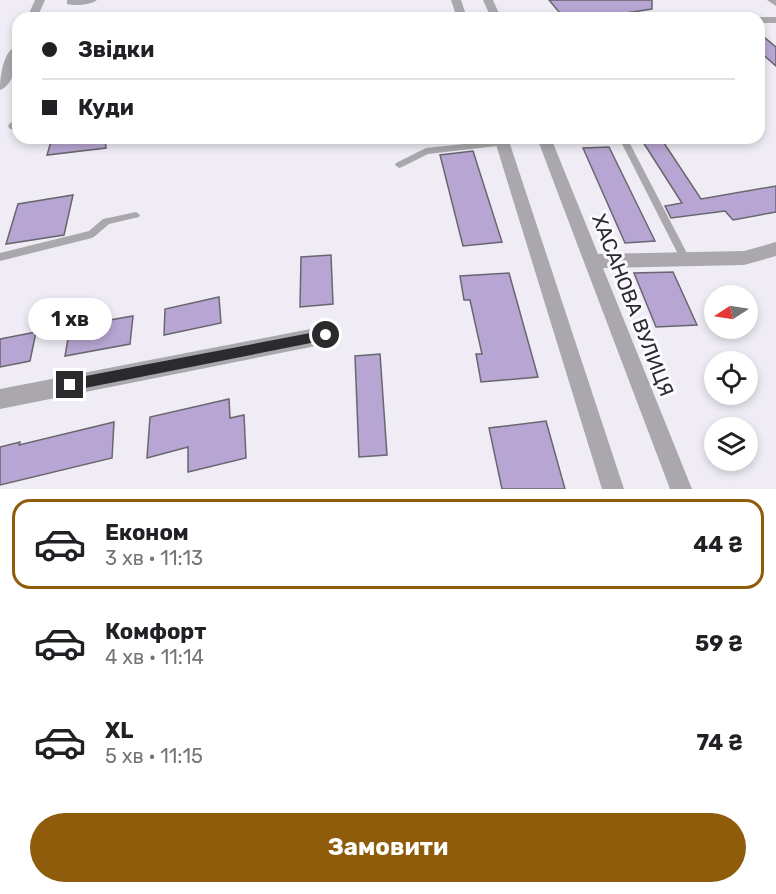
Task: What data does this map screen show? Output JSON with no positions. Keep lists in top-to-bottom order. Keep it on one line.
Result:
{"streets":{"street":["ХАСАНОВА ВУЛИЦЯ"]},"north":"left","page":{"banner":["Звідки","Куди"],"bubble":"1 хв","list":[{"name":"Економ","note":"3 хв · 11:13","value":"44 ₴"},{"name":"Комфорт","note":"4 хв · 11:14","value":"59 ₴"},{"name":"XL","note":"5 хв · 11:15","value":"74 ₴"}],"buttons":"Замовити"}}
